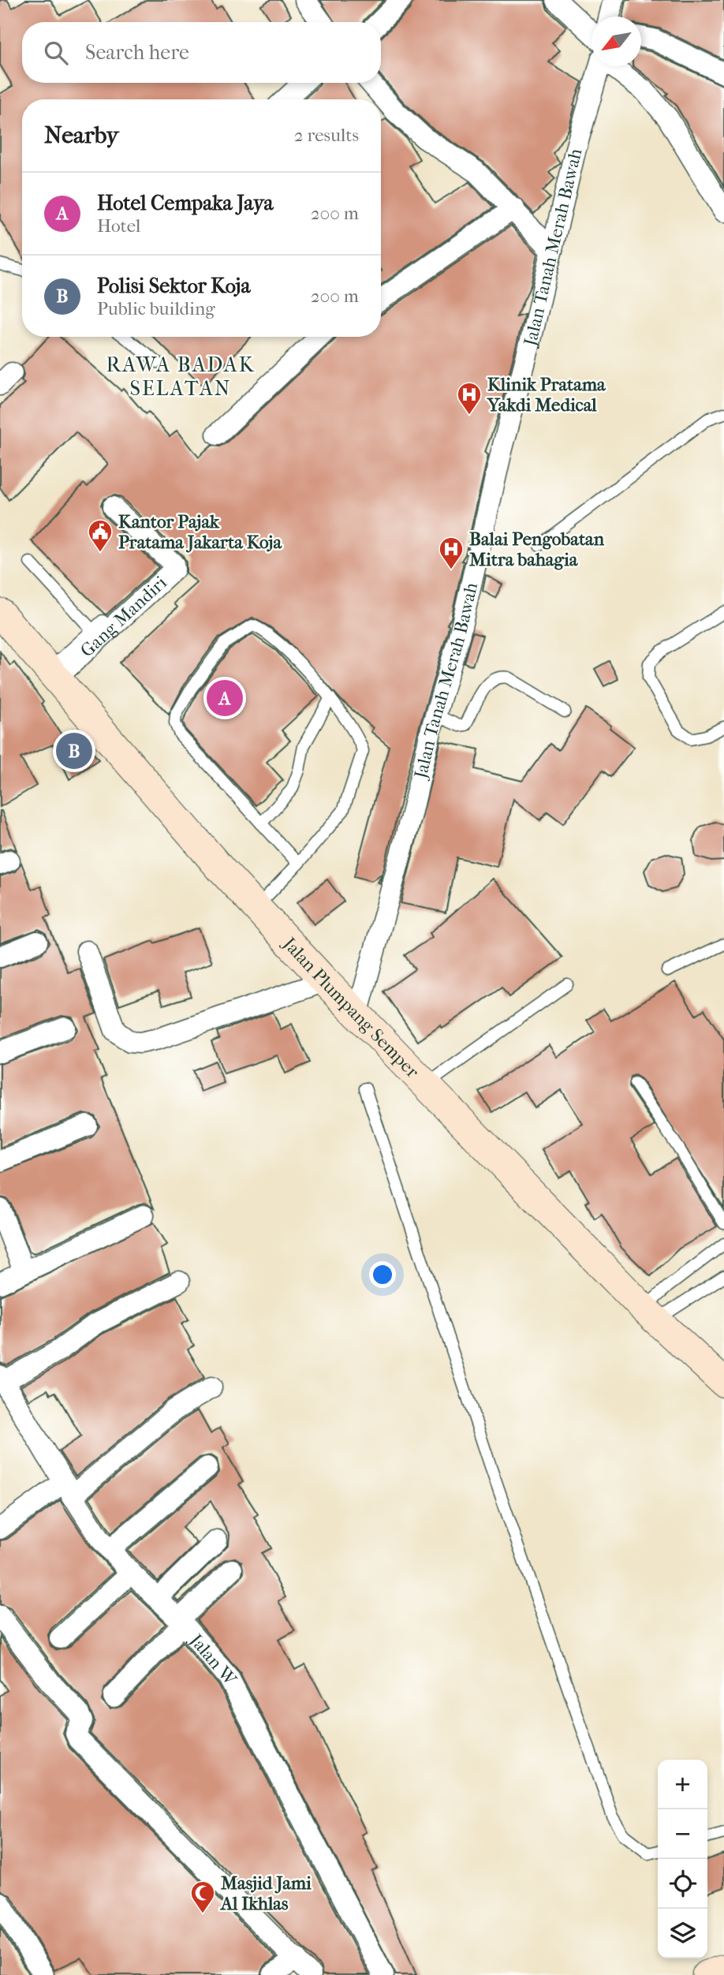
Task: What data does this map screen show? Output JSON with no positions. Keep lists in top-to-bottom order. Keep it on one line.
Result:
{"streets":{"main road":["Jalan Plumpang Semper"],"street":["Jalan Tanah Merah Bawah","Gang Mandiri","Jalan W"]},"crossings":[["Jalan Tanah Merah Bawah","Jalan Plumpang Semper"],["Gang Mandiri","Jalan Plumpang Semper"]],"districts":["RAWA BADAK SELATAN"],"places":{"hospital":["Klinik Pratama Yakdi Medical","Balai Pengobatan Mitra bahagia"],"public building":["Kantor Pajak Pratama Jakarta Koja"],"mosque":["Masjid Jami Al Ikhlas"]},"north":"bottom left","page":{"search":"Search here","heading":["Nearby","2 results"],"list":[{"mark":"A","name":"Hotel Cempaka Jaya","note":"Hotel","value":"200 m"},{"mark":"B","name":"Polisi Sektor Koja","note":"Public building","value":"200 m"}],"pins":["A","B"],"map_buttons":["+","−"]}}
